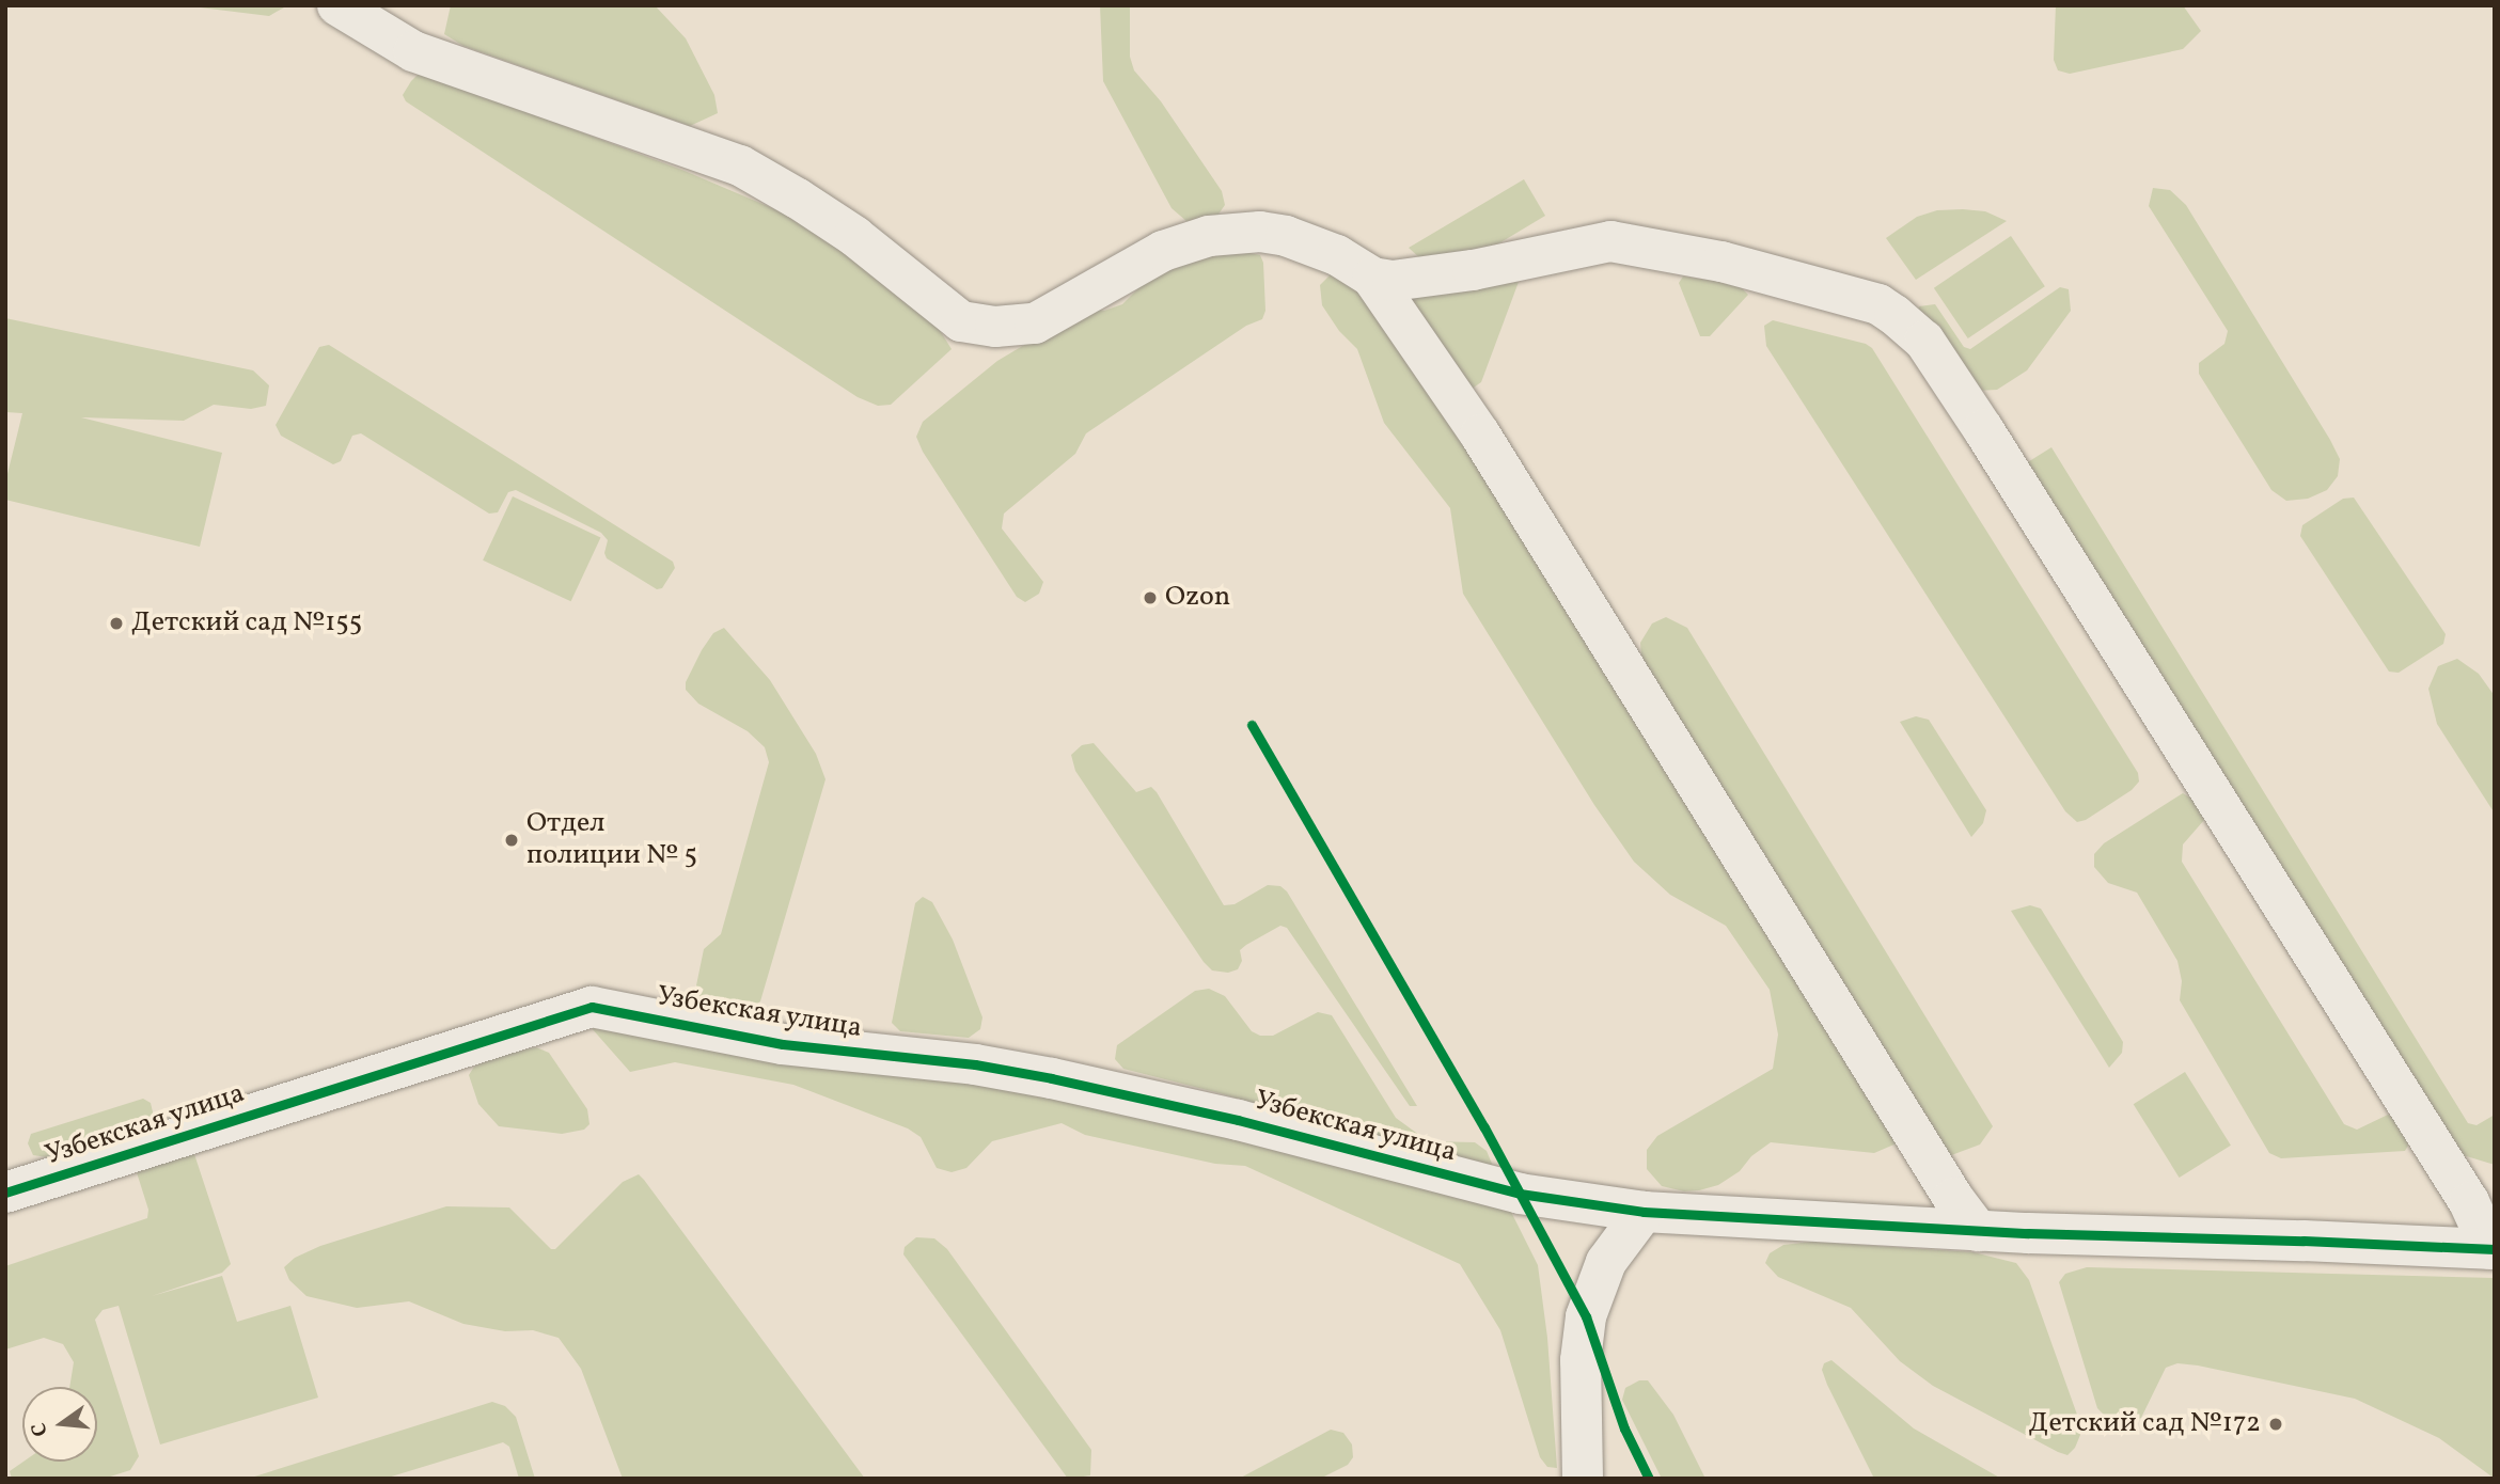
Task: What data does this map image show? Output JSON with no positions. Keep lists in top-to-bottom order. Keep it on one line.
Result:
{"streets":{"street":["Узбекская улица"]},"places":["Ozon","Детский сад №155","Отдел полиции № 5","Детский сад №172"],"north":"left"}
